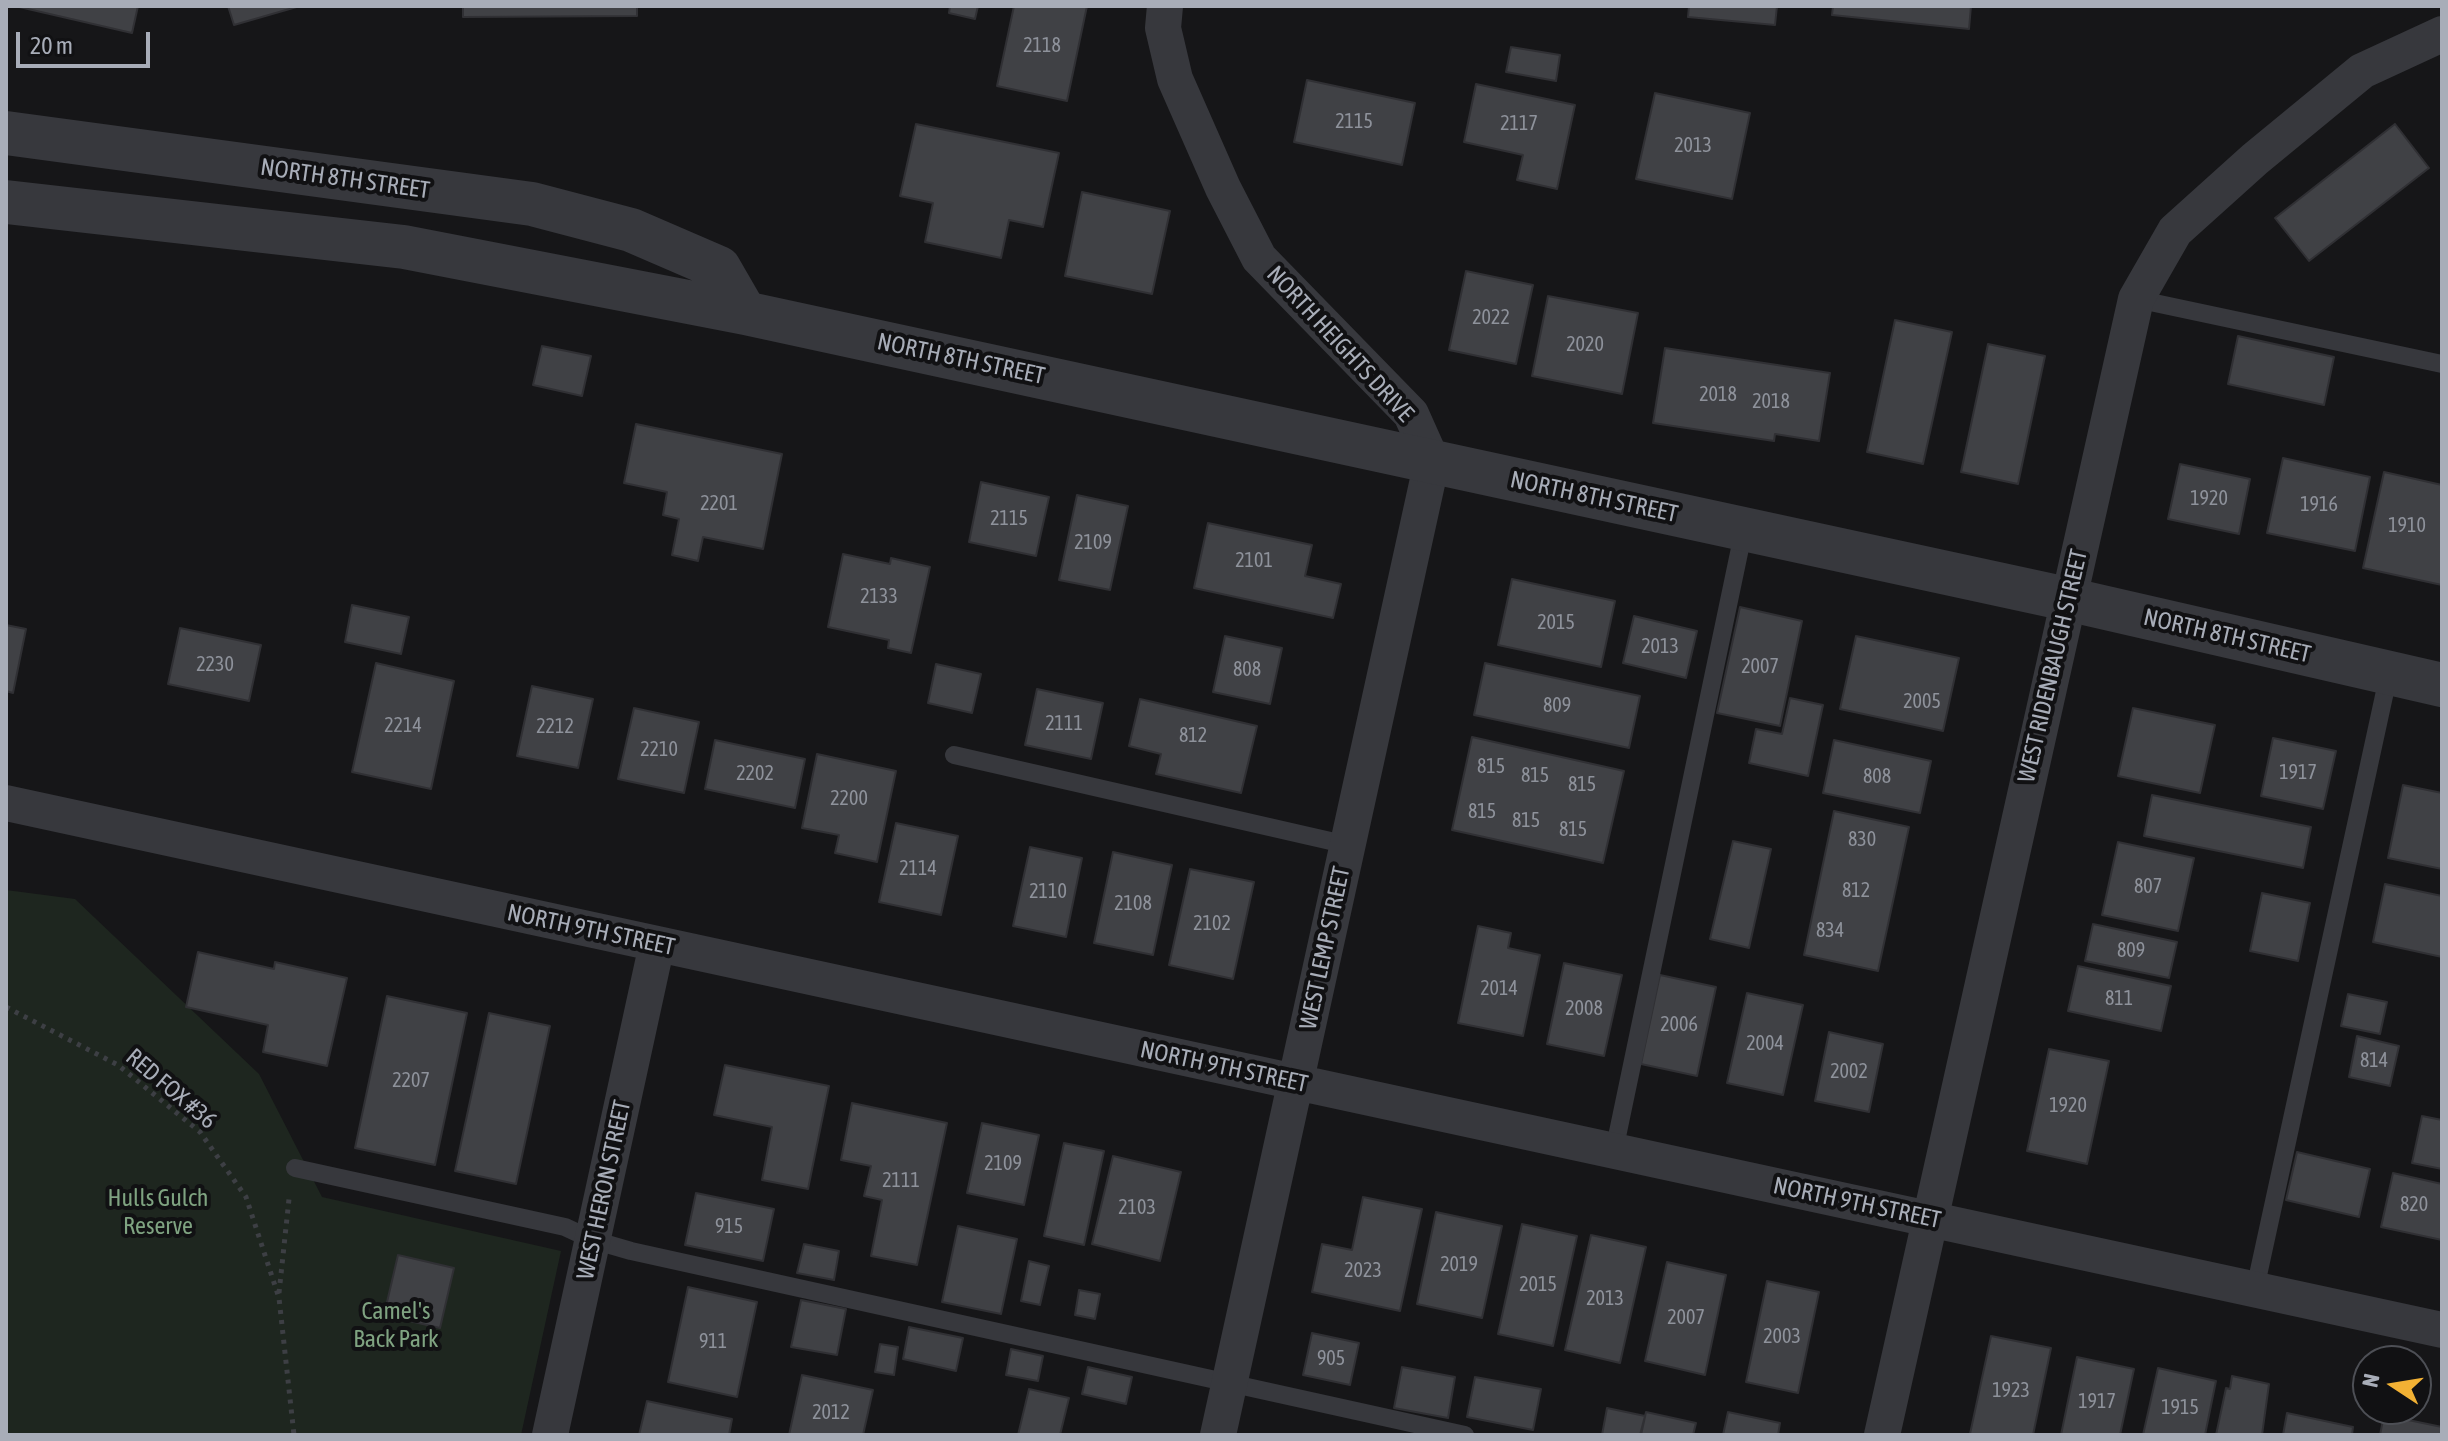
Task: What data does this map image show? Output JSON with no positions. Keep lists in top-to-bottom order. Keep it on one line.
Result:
{"streets":{"street":["NORTH 8TH STREET","NORTH HEIGHTS DRIVE","WEST RIDENBAUGH STREET","NORTH 9TH STREET","WEST LEMP STREET","WEST HERON STREET"],"path":["RED FOX #36"]},"crossings":[["NORTH 8TH STREET","NORTH HEIGHTS DRIVE"],["NORTH 8TH STREET","WEST RIDENBAUGH STREET"],["NORTH 8TH STREET","WEST LEMP STREET"],["NORTH HEIGHTS DRIVE","WEST LEMP STREET"],["WEST RIDENBAUGH STREET","NORTH 9TH STREET"],["NORTH 9TH STREET","WEST LEMP STREET"],["NORTH 9TH STREET","WEST HERON STREET"]],"parks":["Hulls Gulch Reserve","Camel's Back Park"],"house_numbers":["2118","2115","2117","2013","2022","2020","2018","2018","1920","2201","1916","2115","1910","2109","2101","2133","2015","2013","2230","2007","808","2005","809","2111","2214","2212","812","2210","815","1917","2202","815","808","815","2200","815","815","815","830","2114","807","812","2110","2108","2102","834","809","2014","811","2008","2006","2004","814","2002","2207","1920","2109","2111","820","2103","915","2019","2023","2015","2013","2007","2003","911","905","1923","1917","1915","2012"],"scale_bar":"20 m","north":"left"}
